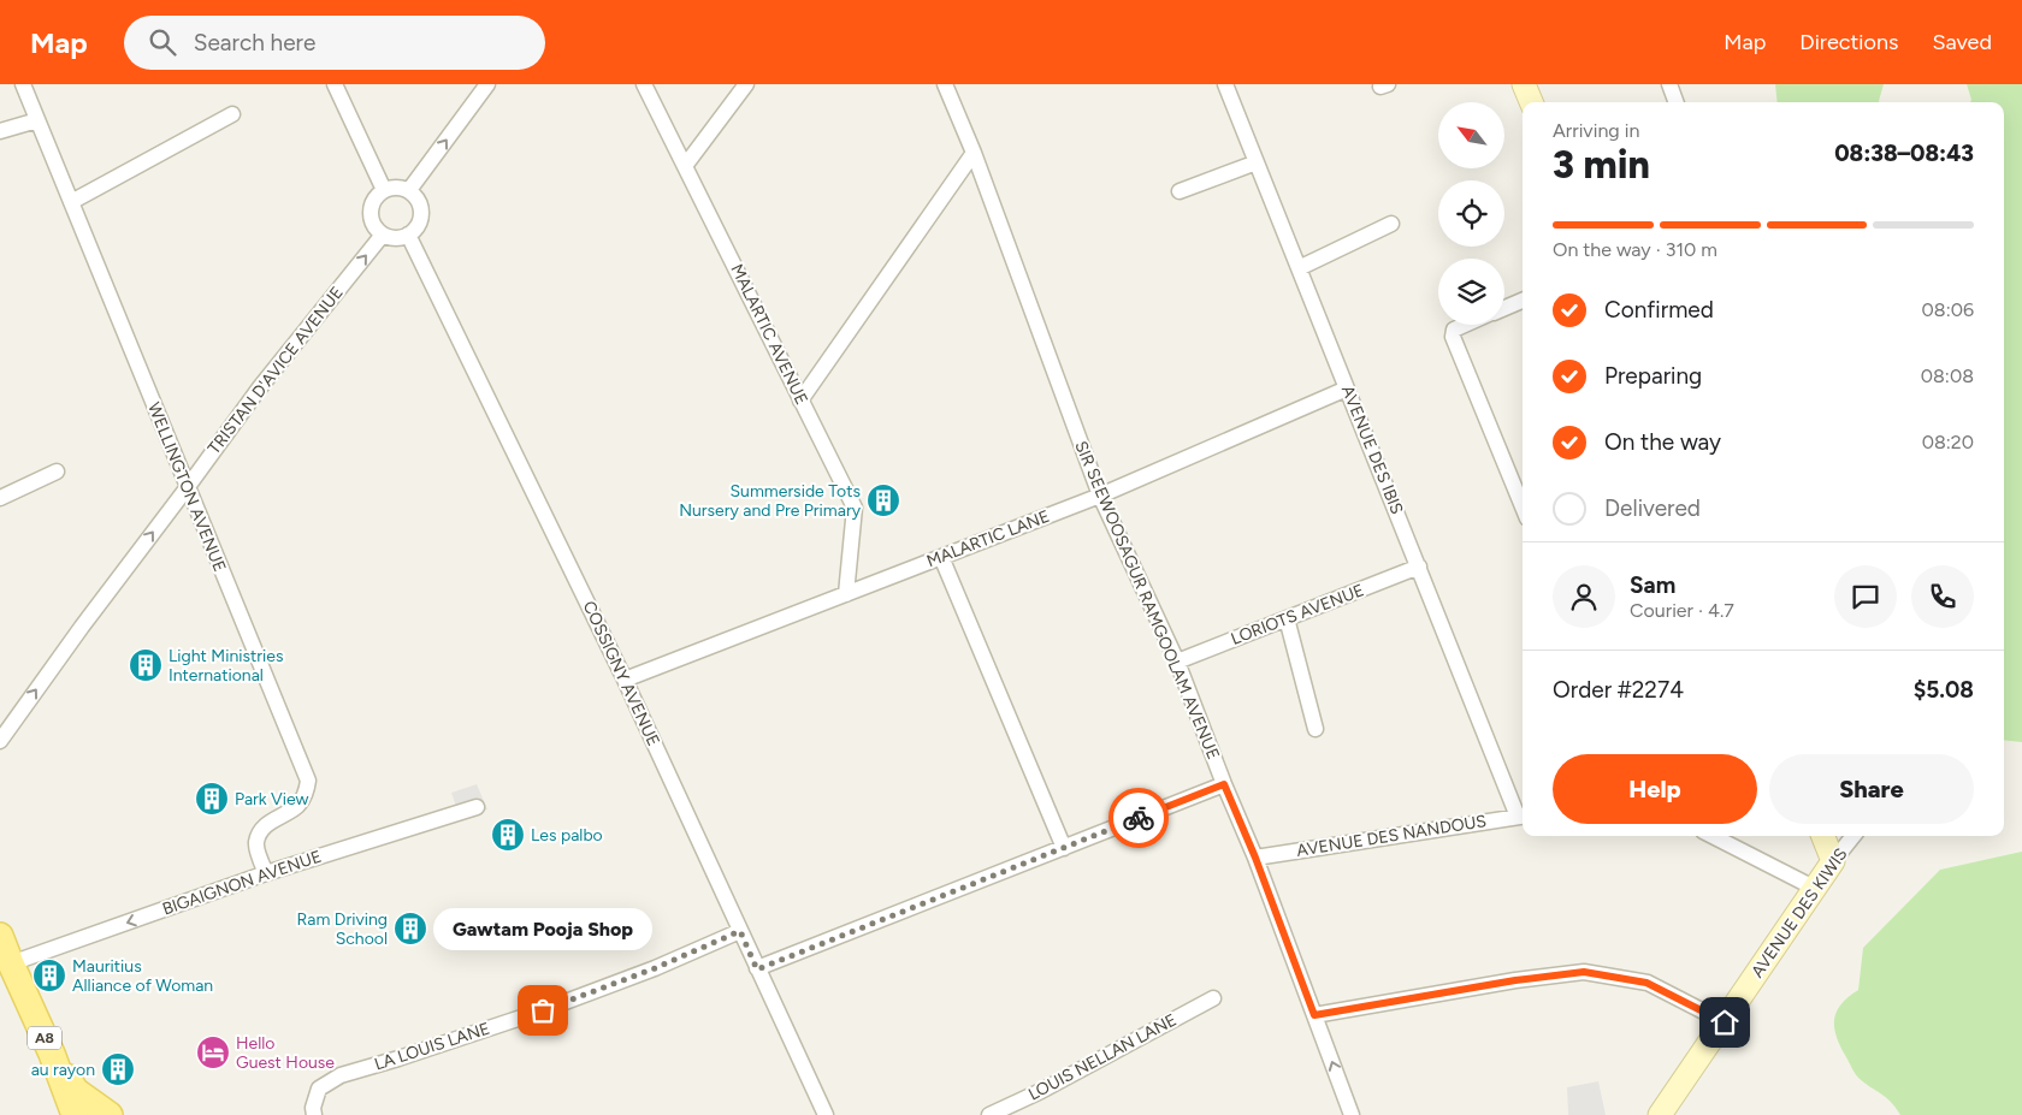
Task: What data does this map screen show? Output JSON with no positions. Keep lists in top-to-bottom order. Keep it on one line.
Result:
{"streets":{"main road":["AVENUE DES KIWIS","A8"],"street":["MALARTIC AVENUE","TRISTAN D'AVICE AVENUE","AVENUE DES IBIS","WELLINGTON AVENUE","MALARTIC LANE","SIR SEEWOOSAGUR RAMGOOLAM AVENUE","LORIOTS AVENUE","COSSIGNY AVENUE","AVENUE DES NANDOUS","BIGAIGNON AVENUE","LA LOUIS LANE","LOUIS NELLAN LANE"]},"crossings":[["MALARTIC AVENUE","MALARTIC LANE"],["TRISTAN D'AVICE AVENUE","WELLINGTON AVENUE"],["TRISTAN D'AVICE AVENUE","COSSIGNY AVENUE"],["AVENUE DES IBIS","MALARTIC LANE"],["AVENUE DES IBIS","LORIOTS AVENUE"],["AVENUE DES IBIS","AVENUE DES NANDOUS"],["WELLINGTON AVENUE","BIGAIGNON AVENUE"],["MALARTIC LANE","SIR SEEWOOSAGUR RAMGOOLAM AVENUE"],["MALARTIC LANE","COSSIGNY AVENUE"],["SIR SEEWOOSAGUR RAMGOOLAM AVENUE","LORIOTS AVENUE"],["SIR SEEWOOSAGUR RAMGOOLAM AVENUE","AVENUE DES NANDOUS"],["COSSIGNY AVENUE","LA LOUIS LANE"],["BIGAIGNON AVENUE","A8"]],"one_way":["TRISTAN D'AVICE AVENUE","BIGAIGNON AVENUE"],"places":{"building":["Summerside Tots Nursery and Pre Primary","Light Ministries International","Park View","Les palbo","Ram Driving School","Mauritius Alliance of Woman","au rayon"],"other":["Gawtam Pooja Shop"],"hotel":["Hello Guest House"]},"north":"top left","page":{"header":"Map","search":"Search here","nav":["Map","Directions","Saved"],"heading":["3 min","Arriving in","08:38–08:43"],"panel":["Sam","Courier · 4.7","Order #2274","$5.08"],"bar":"On the way · 310 m","list":[["Confirmed","08:06"],["Preparing","08:08"],["On the way","08:20"],"Delivered"],"buttons":["Help","Share"],"bubble":"Gawtam Pooja Shop"}}
